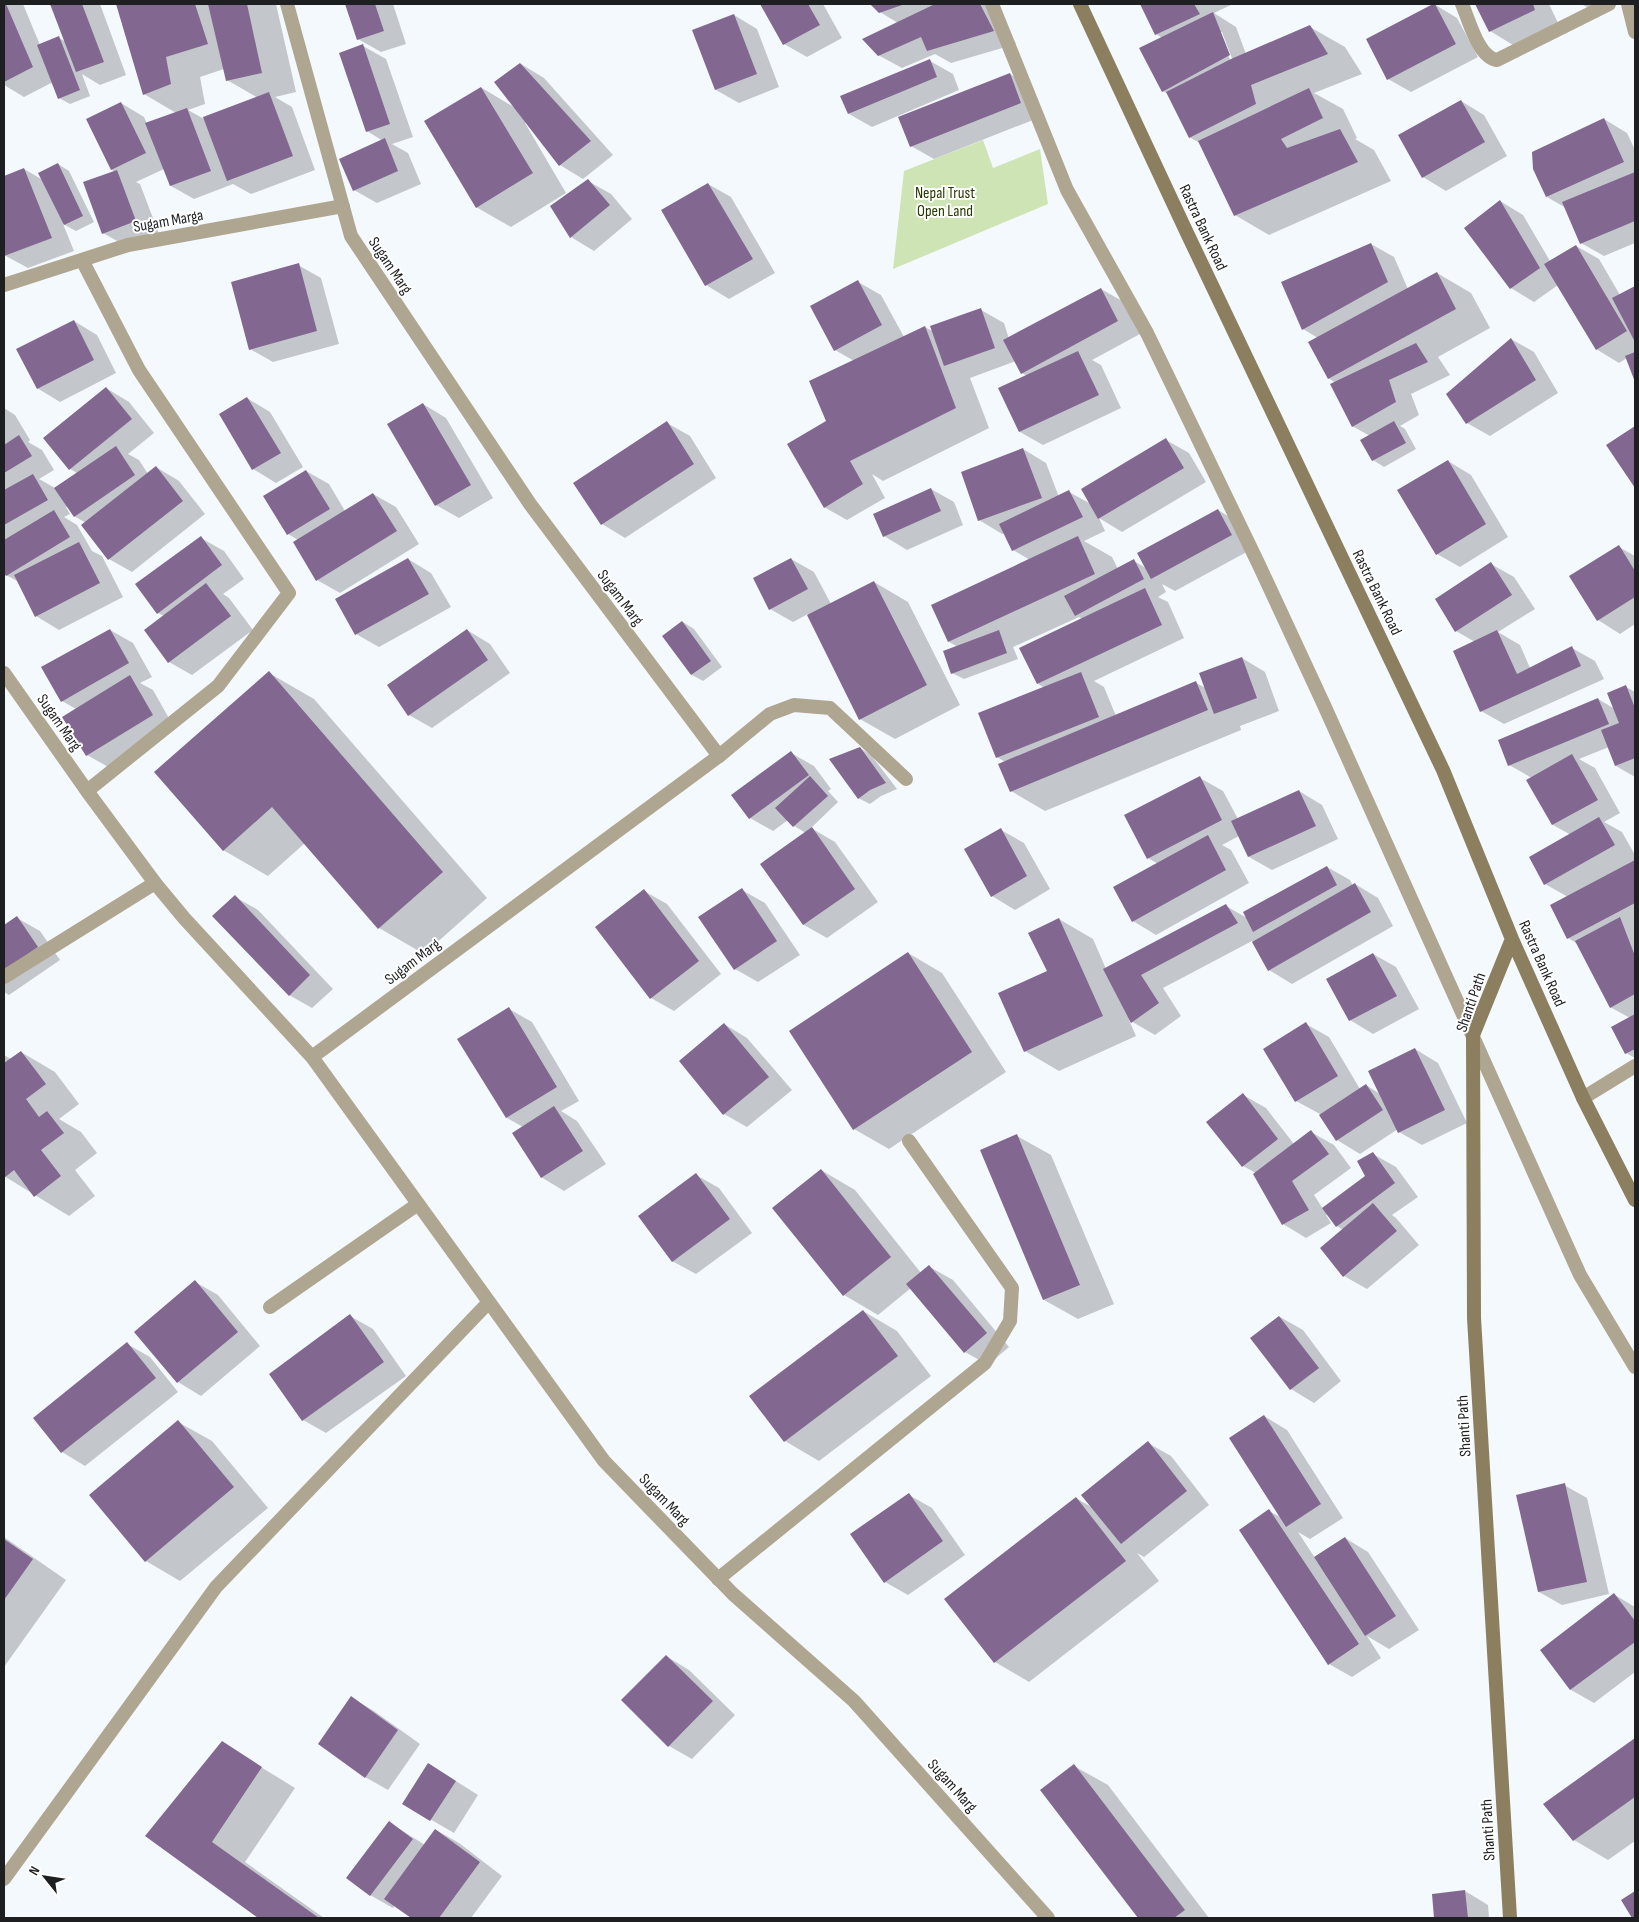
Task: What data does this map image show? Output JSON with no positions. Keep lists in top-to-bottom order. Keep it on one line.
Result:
{"streets":{"main road":["Rastra Bank Road","Shanti Path"],"street":["Sugam Marga","Sugam Marg"]},"crossings":[["Sugam Marga","Sugam Marg"],["Rastra Bank Road","Shanti Path"]],"parks":["Nepal Trust Open Land"],"north":"top left"}
